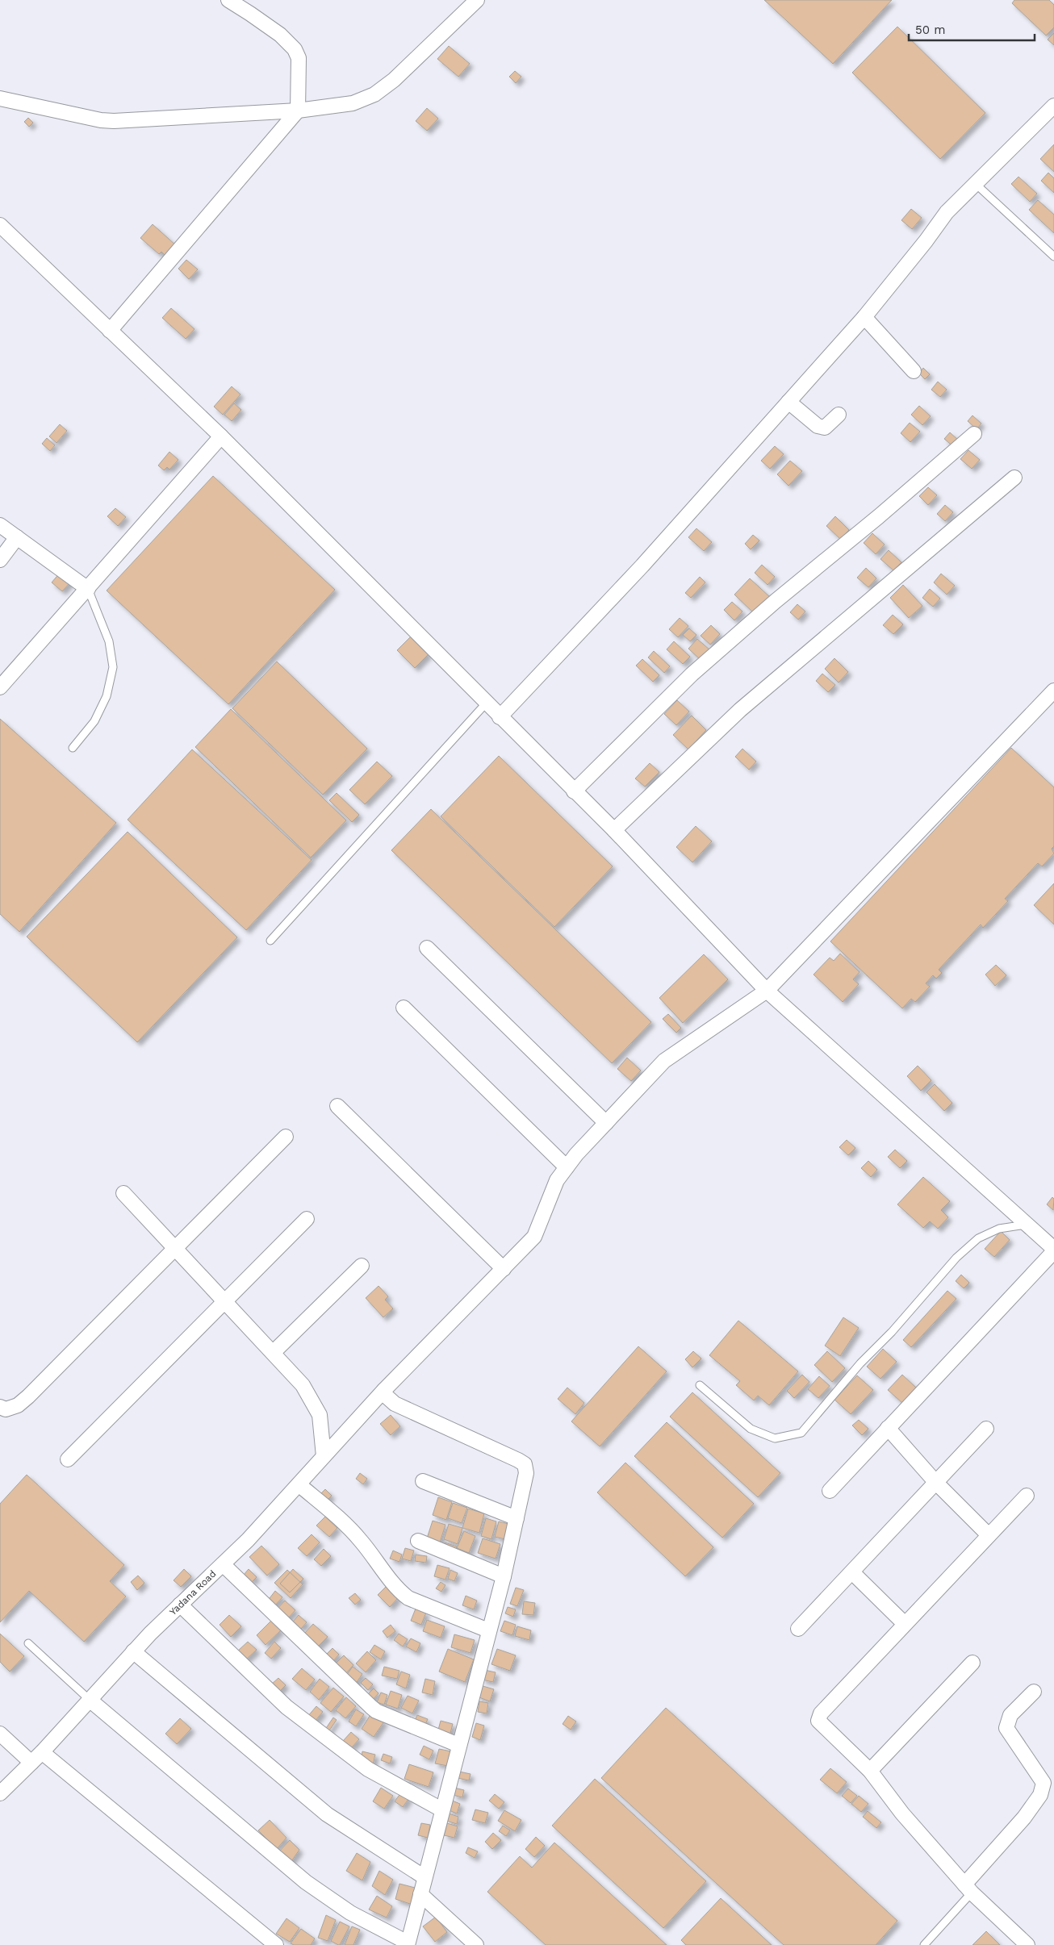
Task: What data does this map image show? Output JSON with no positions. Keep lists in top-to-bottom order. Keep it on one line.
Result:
{"streets":{"street":["Yadana Road"]},"scale_bar":"50 m"}
